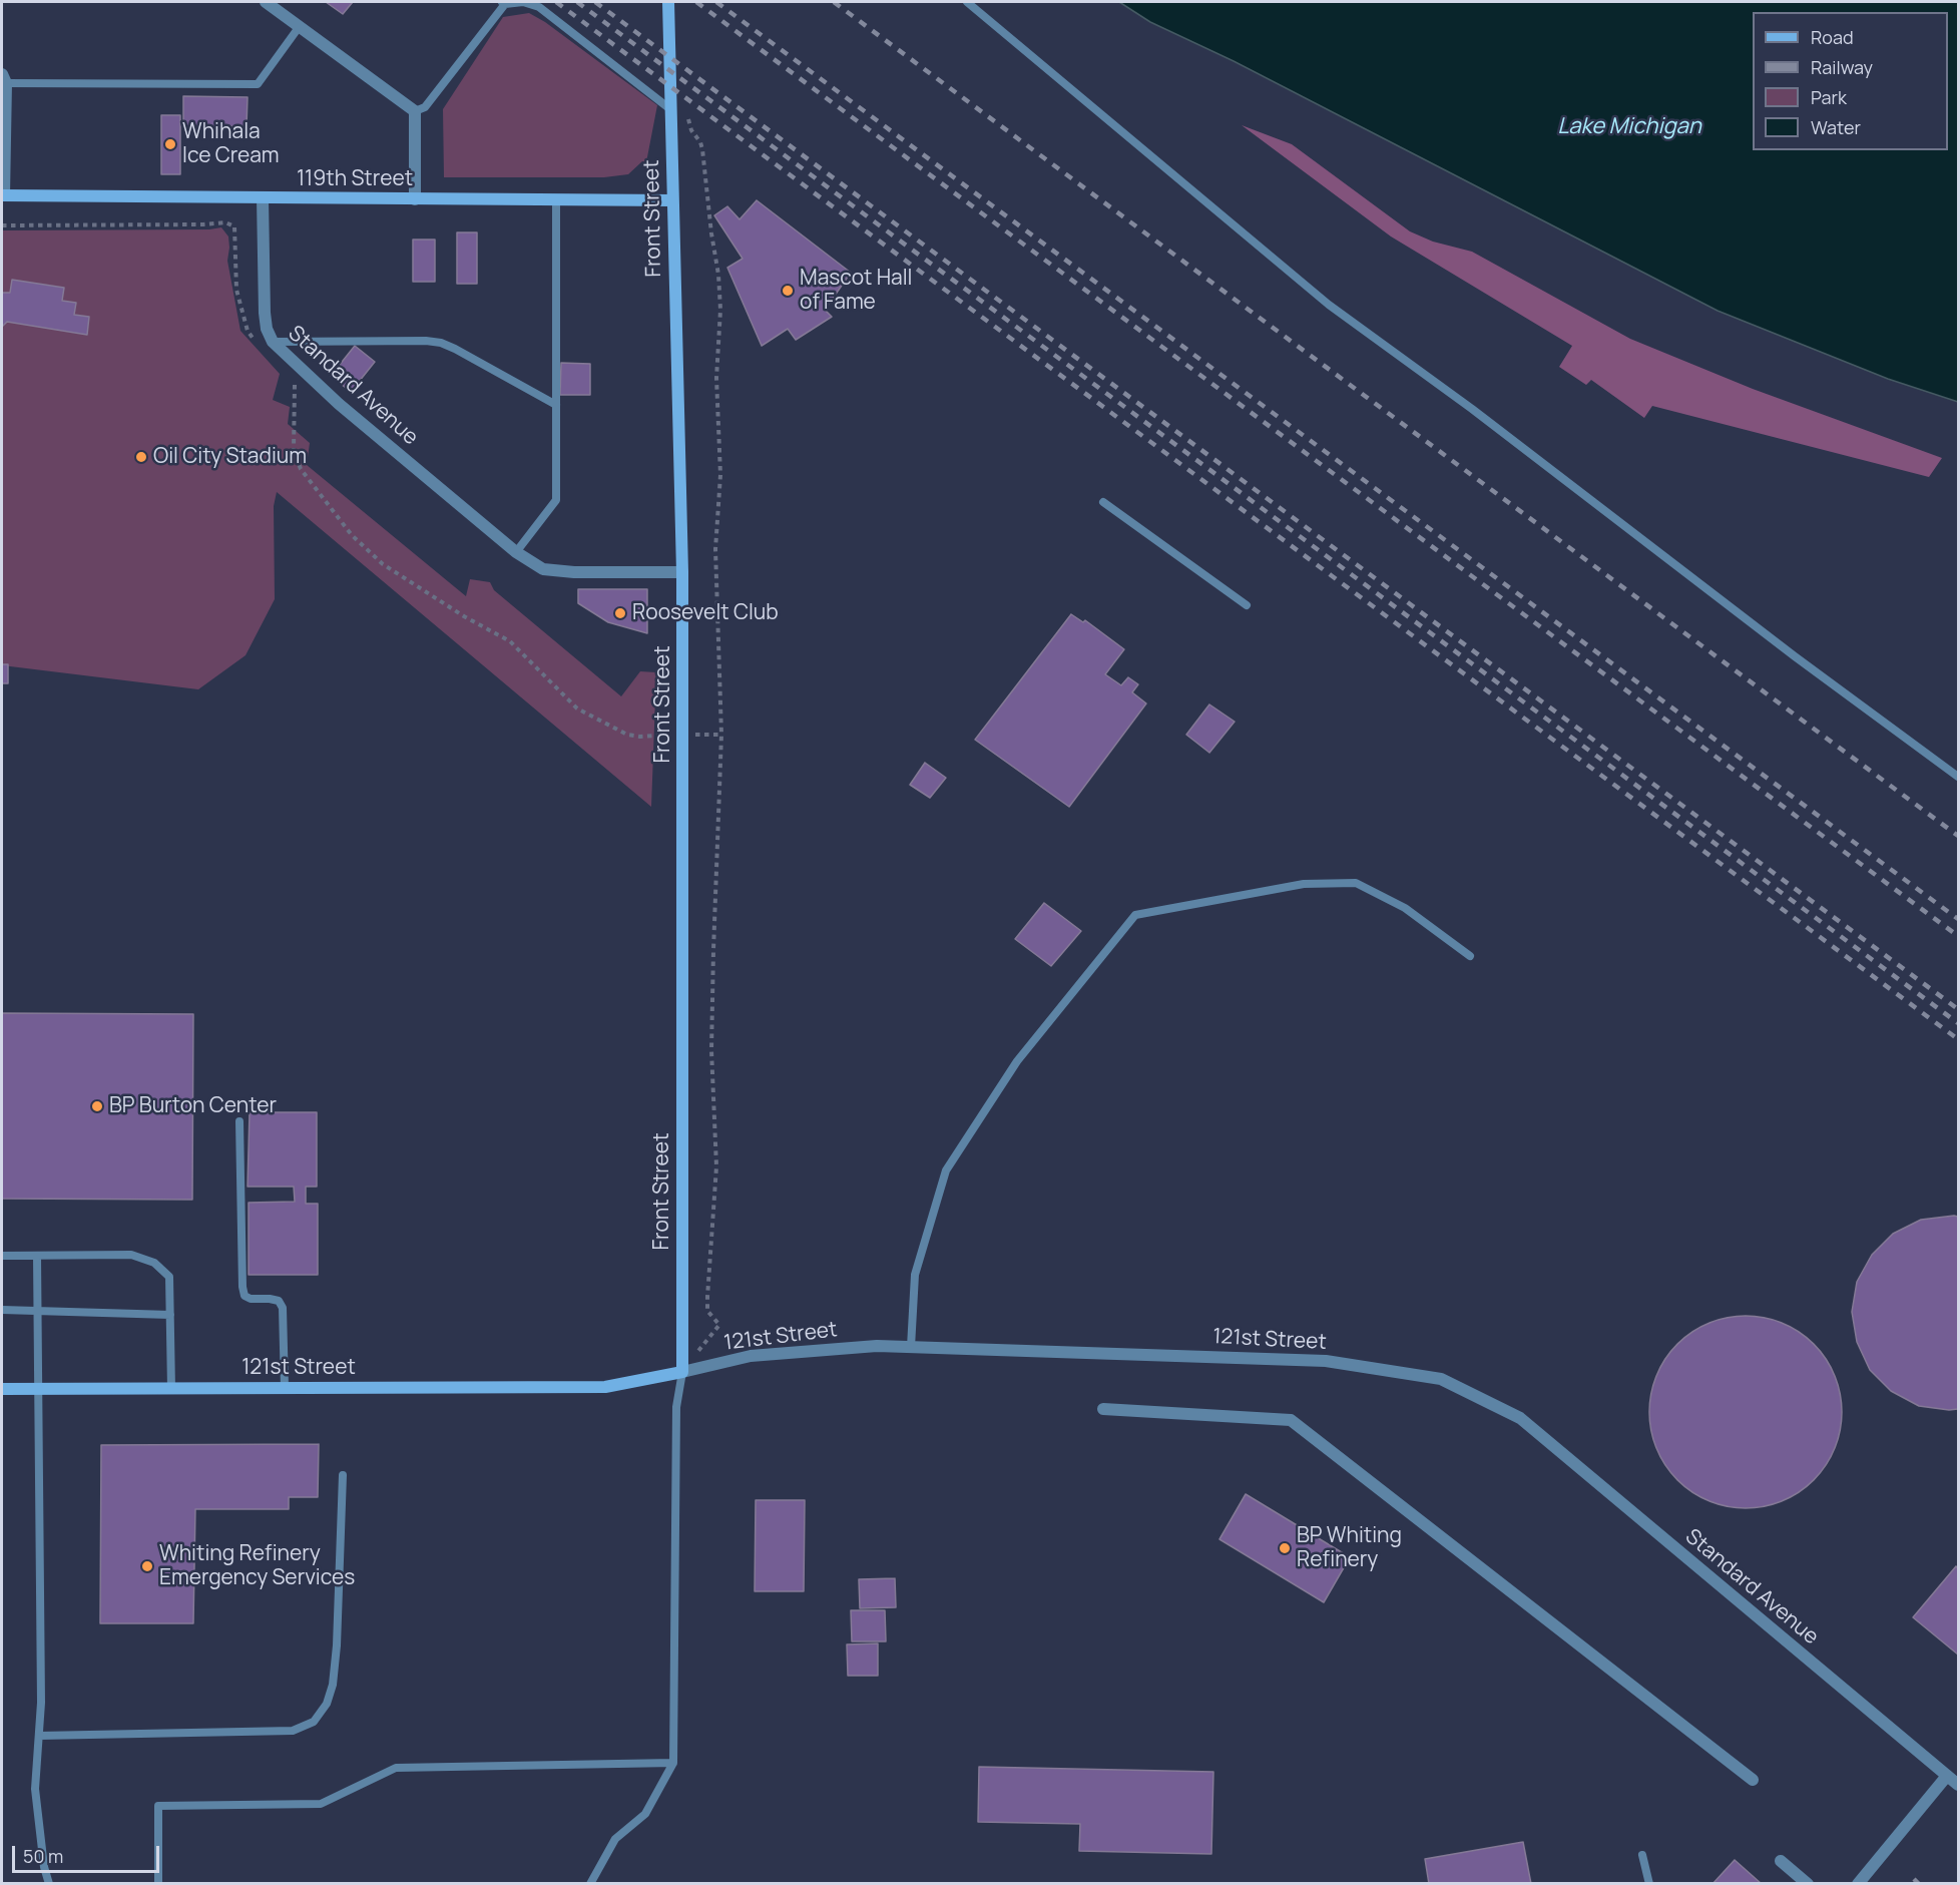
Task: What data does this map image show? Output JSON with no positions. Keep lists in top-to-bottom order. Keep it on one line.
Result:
{"streets":{"street":["119th Street","Front Street","Standard Avenue","121st Street"]},"crossings":[["119th Street","Front Street"],["119th Street","Standard Avenue"],["Front Street","Standard Avenue"],["Front Street","121st Street"],["Standard Avenue","121st Street"]],"water":["Lake Michigan"],"places":["Whihala Ice Cream","Mascot Hall of Fame","Oil City Stadium","Roosevelt Club","BP Burton Center","BP Whiting Refinery","Whiting Refinery Emergency Services"],"legend":["Road","Railway","Park","Water"],"scale_bar":"50 m"}
